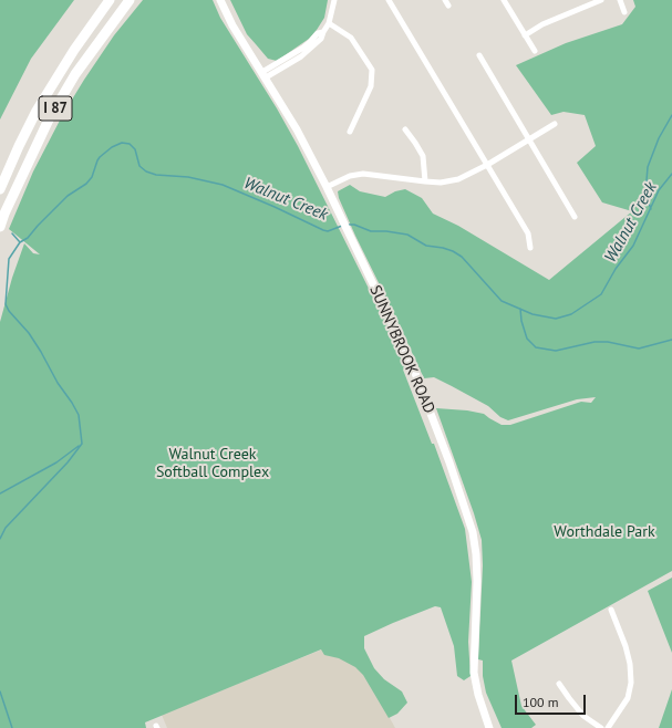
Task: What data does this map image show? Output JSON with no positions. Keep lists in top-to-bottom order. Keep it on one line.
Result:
{"streets":{"highway":["I 87"],"main road":["SUNNYBROOK ROAD"]},"water":["Walnut Creek"],"parks":["Walnut Creek Softball Complex","Worthdale Park"],"scale_bar":"100 m"}
